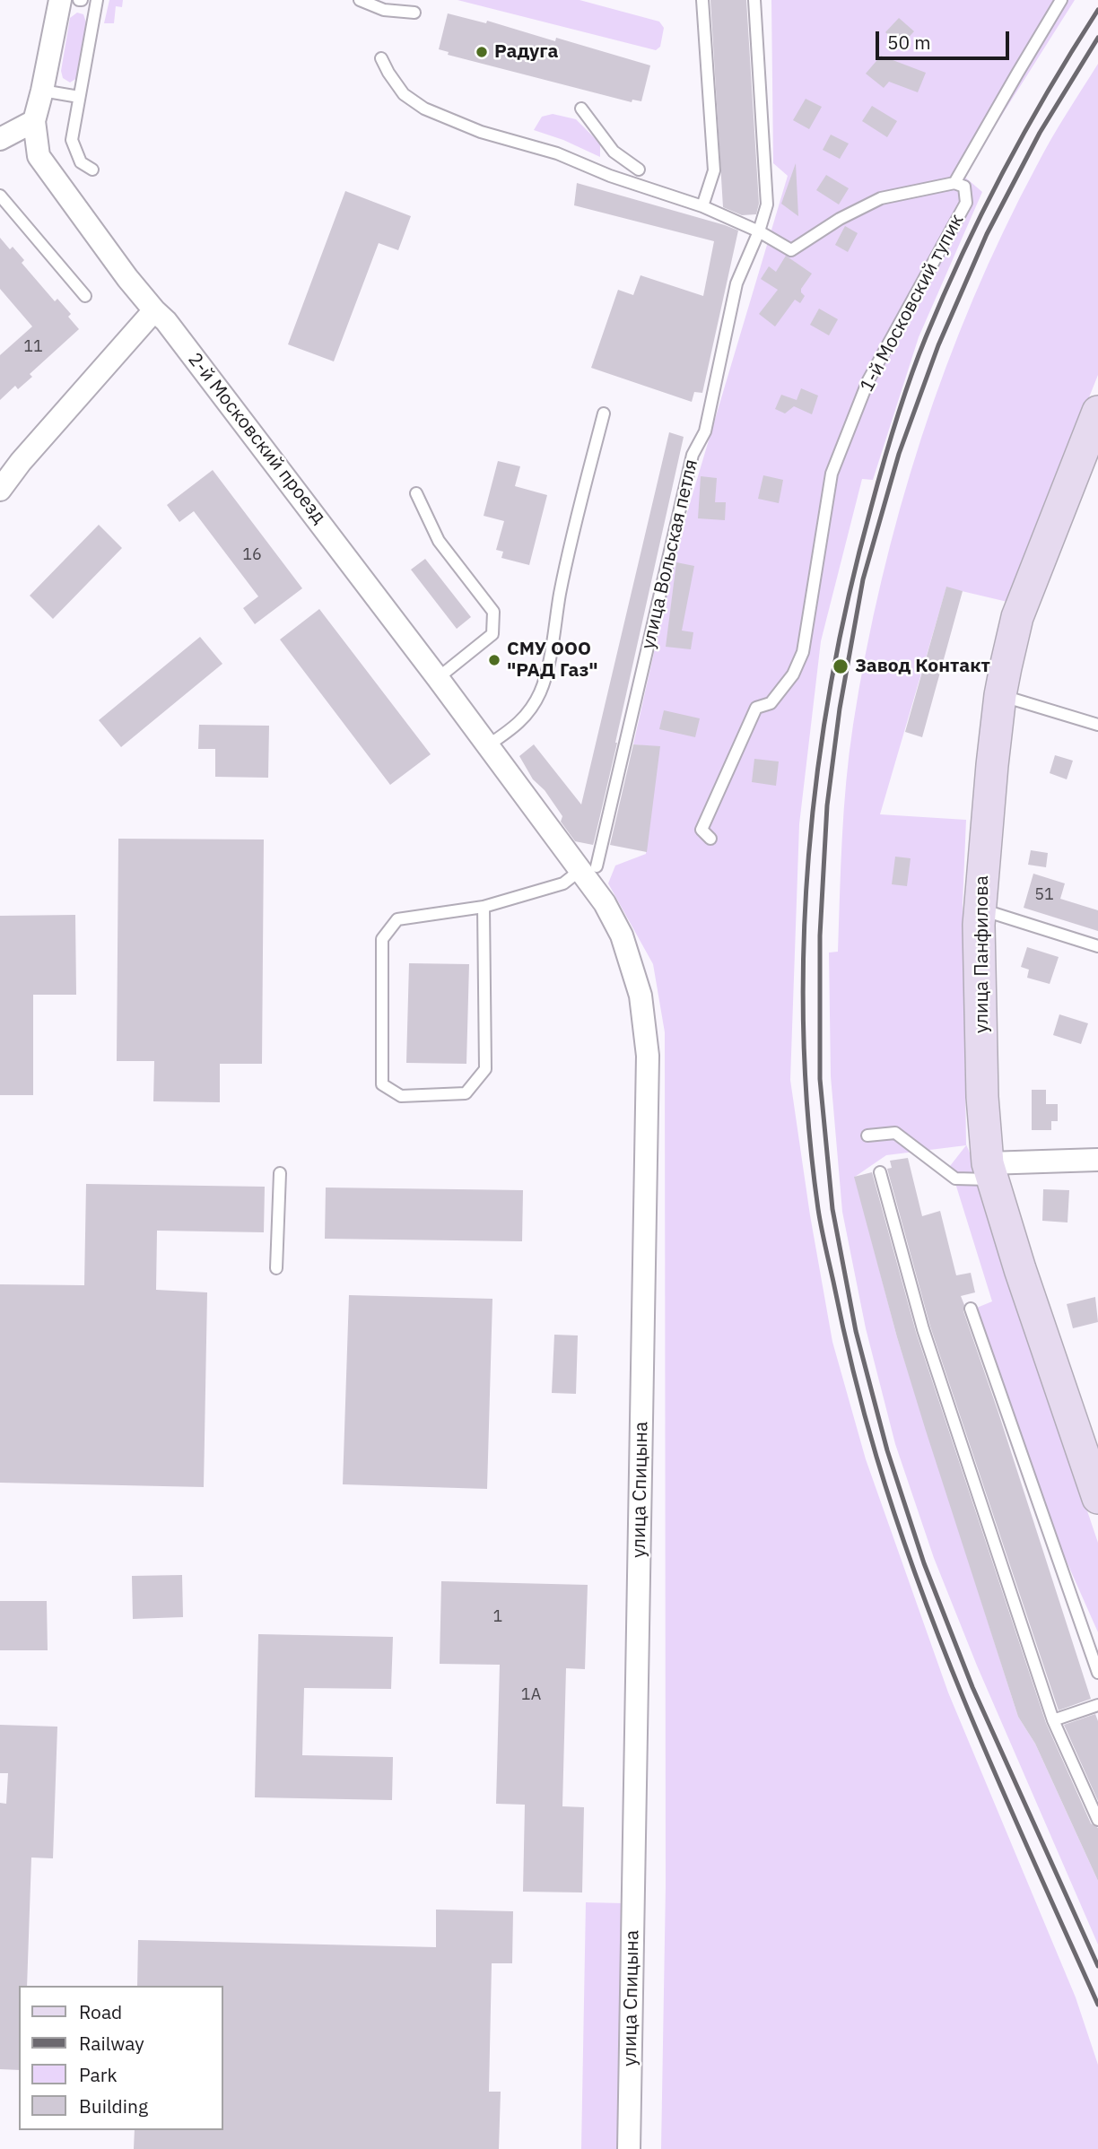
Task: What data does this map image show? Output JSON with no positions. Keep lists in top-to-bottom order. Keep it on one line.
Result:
{"streets":{"main road":["улица Панфилова"],"street":["2-й Московский проезд","улица Спицына"],"lane":["1-й Московский тупик","улица Вольская петля"]},"crossings":[["1-й Московский тупик","улица Вольская петля"],["2-й Московский проезд","улица Спицына"],["улица Вольская петля","улица Спицына"]],"places":["Радуга","СМУ ООО \"РАД Газ\"","Завод Контакт"],"house_numbers":["11","16","51","1","1А"],"legend":["Road","Railway","Park","Building"],"scale_bar":"50 m"}
